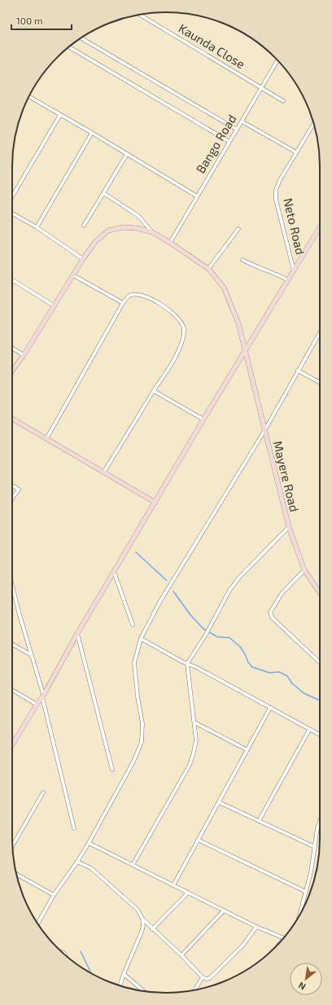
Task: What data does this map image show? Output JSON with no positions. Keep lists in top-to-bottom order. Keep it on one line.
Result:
{"streets":{"street":["Kaunda Close","Bango Road","Neto Road","Mayere Road"]},"crossings":[["Kaunda Close","Bango Road"],["Bango Road","Mayere Road"]],"scale_bar":"100 m","north":"bottom left"}
